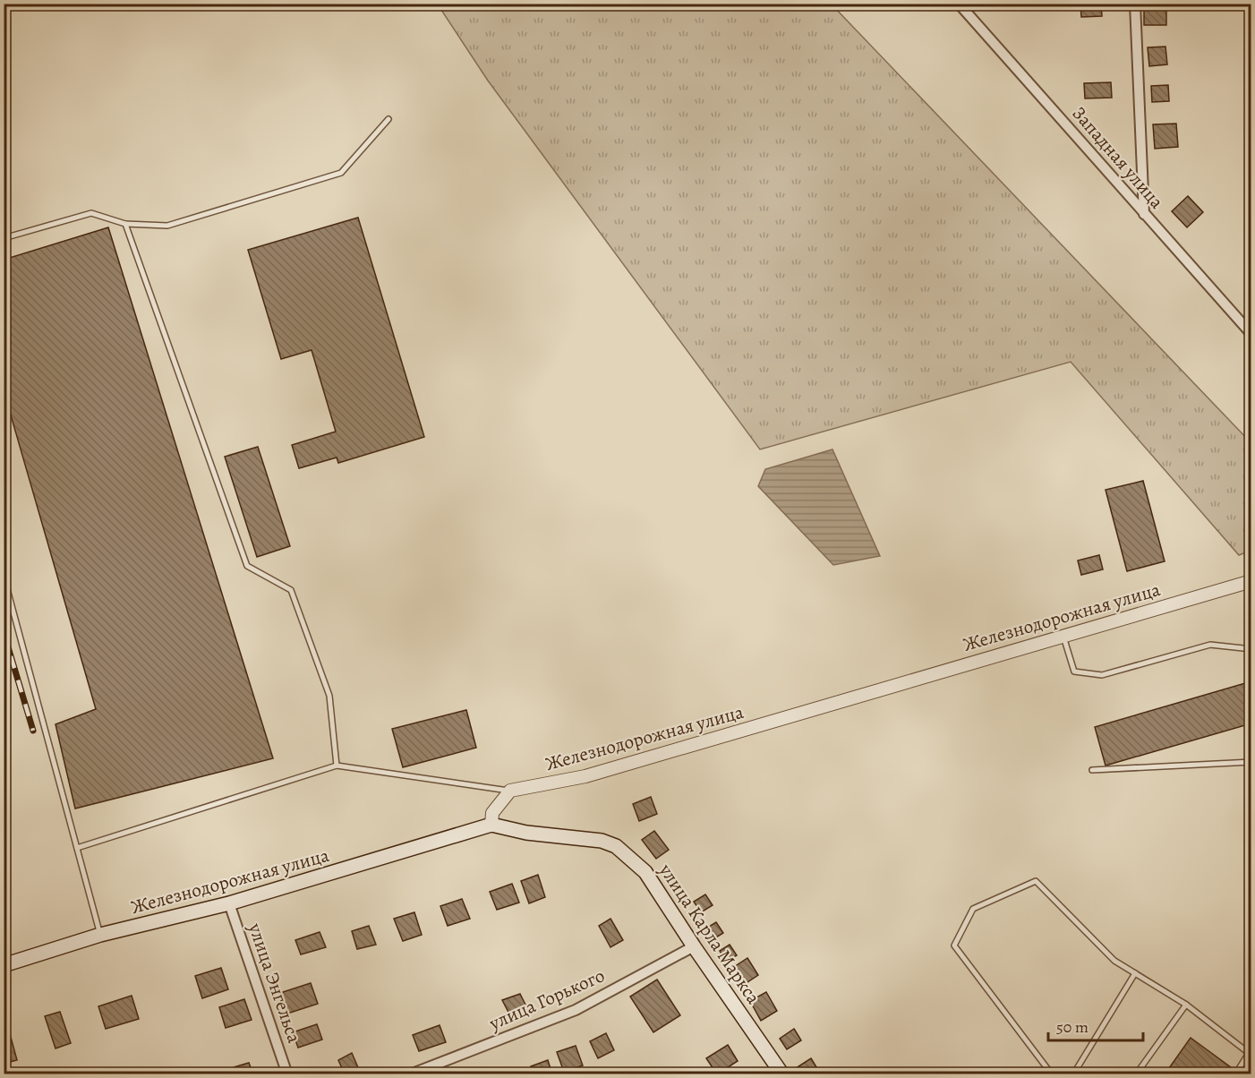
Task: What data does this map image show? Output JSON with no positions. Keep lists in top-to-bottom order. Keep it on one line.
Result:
{"streets":{"main road":["Железнодорожная улица","улица Карла Маркса"],"street":["Западная улица","улица Энгельса","улица Горького"]},"crossings":[["Железнодорожная улица","улица Карла Маркса"],["Железнодорожная улица","улица Энгельса"],["улица Карла Маркса","улица Горького"]],"scale_bar":"50 m"}
